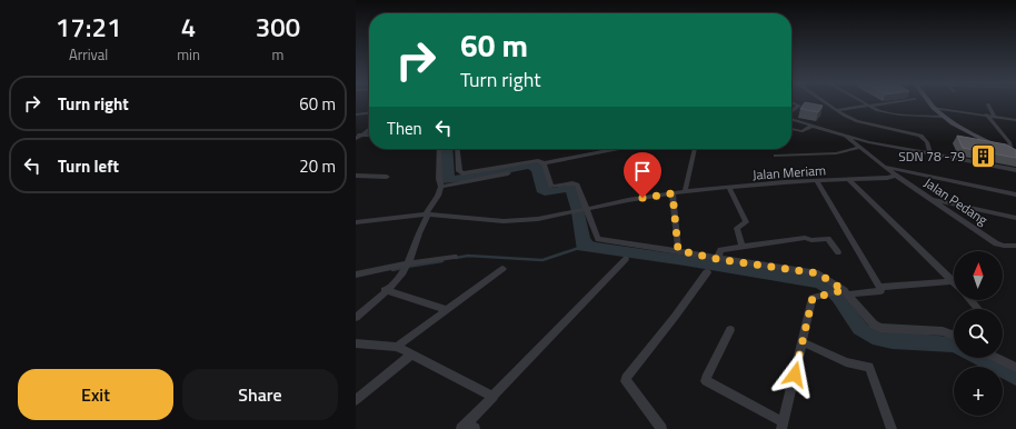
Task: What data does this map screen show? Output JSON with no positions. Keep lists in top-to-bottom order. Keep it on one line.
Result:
{"streets":{"street":["Jalan Meriam","Jalan Pedang"]},"crossings":[["Jalan Meriam","Jalan Pedang"]],"places":{"building":["SDN 78 -79"]},"north":"top","page":{"eta":["17:21","Arrival","4","min","300","m"],"turn":["60 m","Turn right"],"list":[{"name":"Turn right","value":"60 m"},{"name":"Turn left","value":"20 m"}],"then":"Then","map_buttons":"+","buttons":["Exit","Share"]}}
